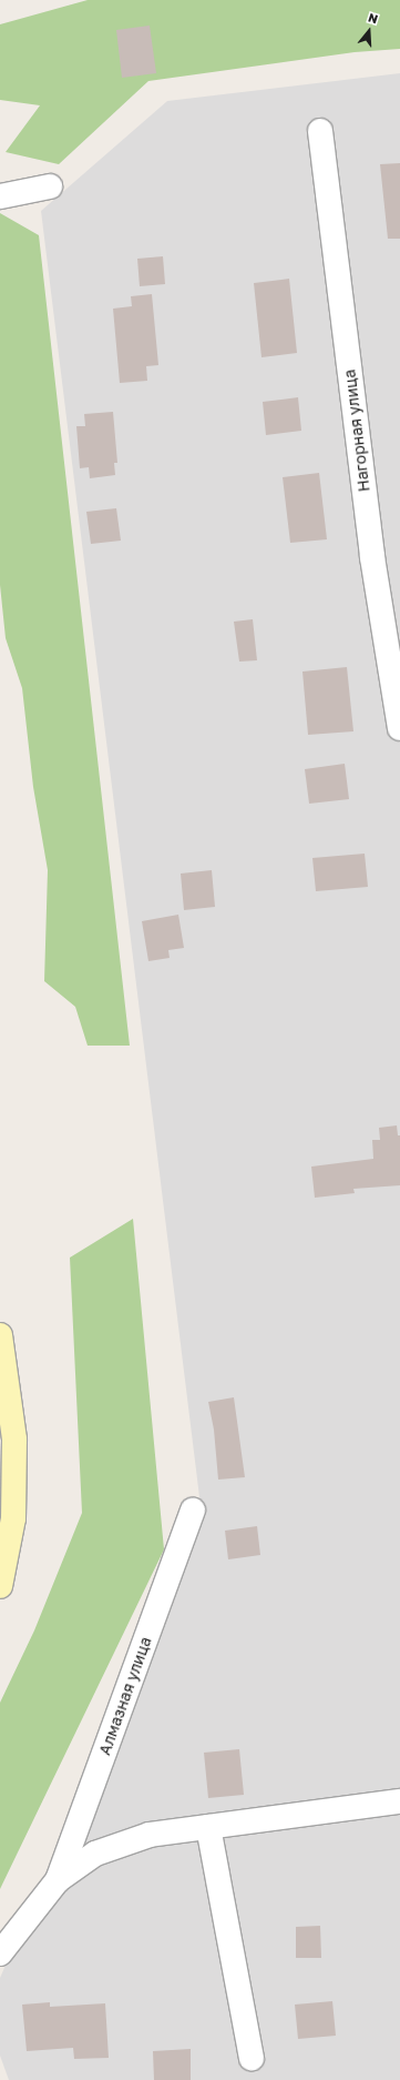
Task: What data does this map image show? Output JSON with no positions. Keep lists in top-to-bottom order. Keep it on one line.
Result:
{"streets":{"street":["Нагорная улица","Алмазная улица"]},"north":"top"}
